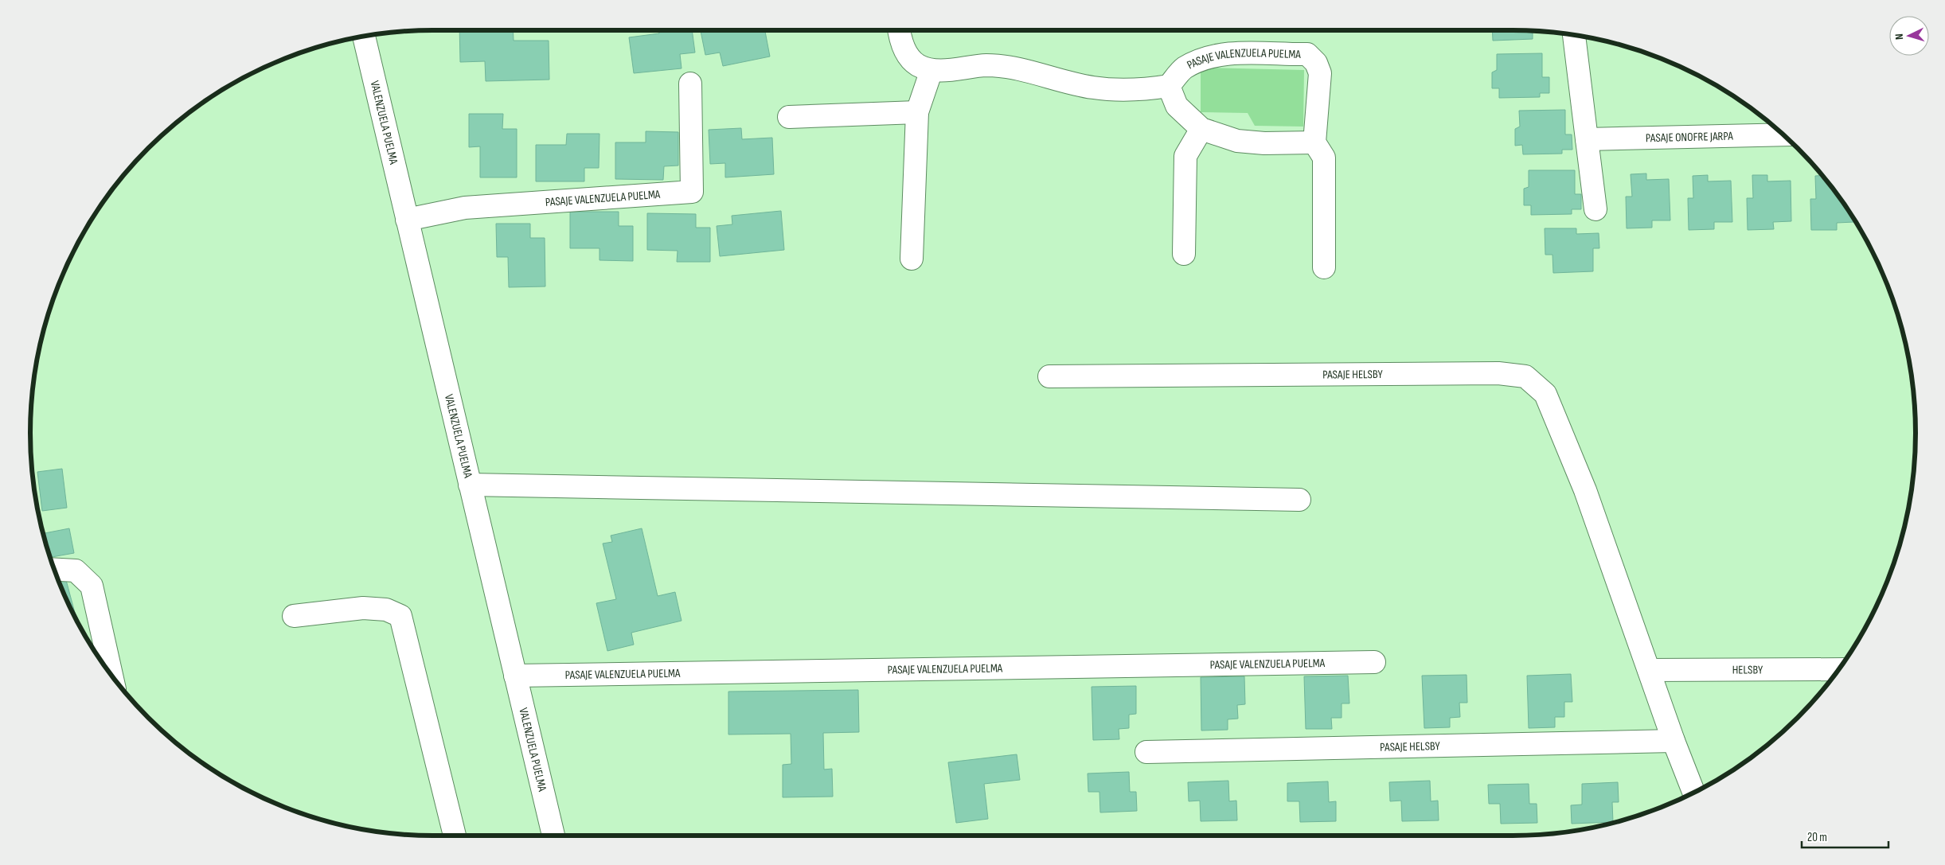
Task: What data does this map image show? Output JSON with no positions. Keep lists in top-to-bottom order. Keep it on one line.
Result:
{"streets":{"street":["PASAJE VALENZUELA PUELMA","VALENZUELA PUELMA","PASAJE ONOFRE JARPA","PASAJE HELSBY","HELSBY"]},"crossings":[["PASAJE VALENZUELA PUELMA","VALENZUELA PUELMA"],["PASAJE HELSBY","HELSBY"]],"scale_bar":"20 m","north":"left"}
